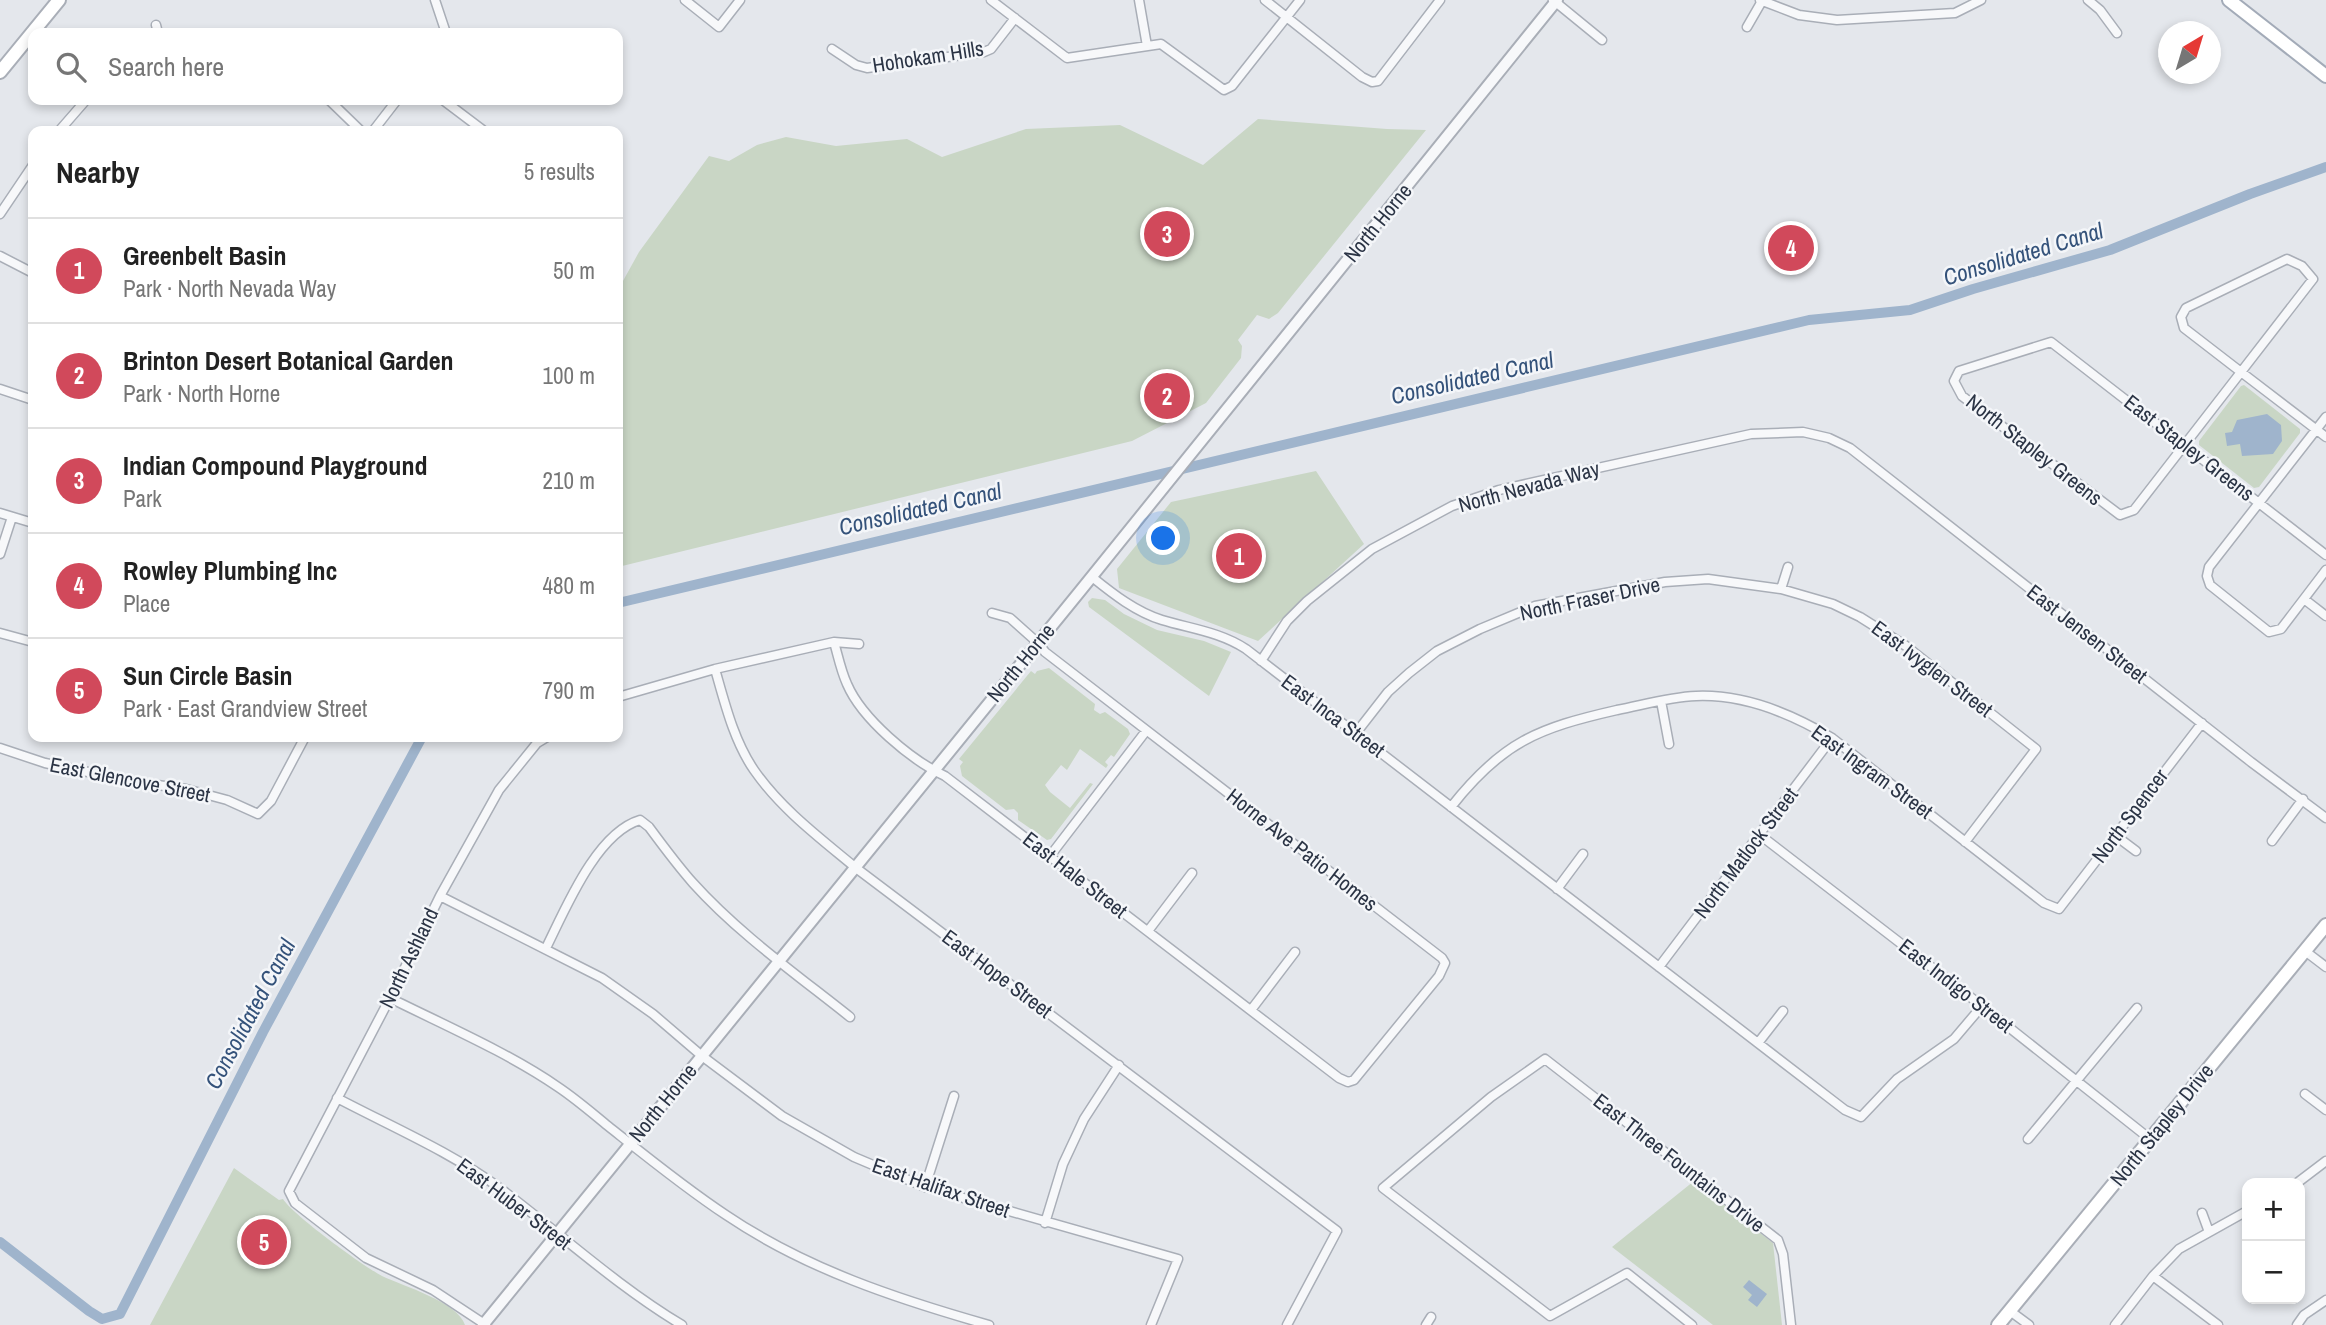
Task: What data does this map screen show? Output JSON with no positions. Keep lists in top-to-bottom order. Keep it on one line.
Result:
{"streets":{"main road":["North Stapley Drive"],"street":["Hohokam Hills","North Horne","East Stapley Greens","North Stapley Greens","North Nevada Way","North Fraser Drive","East Jensen Street","East Ivyglen Street","East Inca Street","East Ingram Street","East Glencove Street","North Spencer","Horne Ave Patio Homes","North Matlock Street","East Hale Street","North Ashland","East Hope Street","East Indigo Street","East Three Fountains Drive","East Halifax Street","East Huber Street"]},"crossings":[["North Horne","East Inca Street"],["North Horne","Horne Ave Patio Homes"],["North Horne","East Hale Street"],["North Horne","North Ashland"],["North Horne","East Hope Street"],["North Horne","East Halifax Street"],["North Horne","East Huber Street"],["East Stapley Greens","North Stapley Greens"],["North Nevada Way","East Jensen Street"],["North Nevada Way","East Inca Street"],["North Fraser Drive","East Ivyglen Street"],["North Fraser Drive","East Inca Street"],["East Jensen Street","North Spencer"],["East Ivyglen Street","East Ingram Street"],["East Inca Street","East Ingram Street"],["East Inca Street","North Matlock Street"],["East Inca Street","East Indigo Street"],["East Ingram Street","North Spencer"],["East Ingram Street","North Matlock Street"],["Horne Ave Patio Homes","East Hale Street"],["North Matlock Street","East Indigo Street"],["North Ashland","East Halifax Street"],["North Ashland","East Huber Street"],["East Indigo Street","North Stapley Drive"]],"water":["Consolidated Canal"],"north":"top right","page":{"search":"Search here","heading":["Nearby","5 results"],"pins":["3","4","2","1","5"],"list":[{"mark":"1","name":"Greenbelt Basin","note":"Park · North Nevada Way","value":"50 m"},{"mark":"2","name":"Brinton Desert Botanical Garden","note":"Park · North Horne","value":"100 m"},{"mark":"3","name":"Indian Compound Playground","note":"Park","value":"210 m"},{"mark":"4","name":"Rowley Plumbing Inc","note":"Place","value":"480 m"},{"mark":"5","name":"Sun Circle Basin","note":"Park · East Grandview Street","value":"790 m"}],"map_buttons":["+","−"]}}
